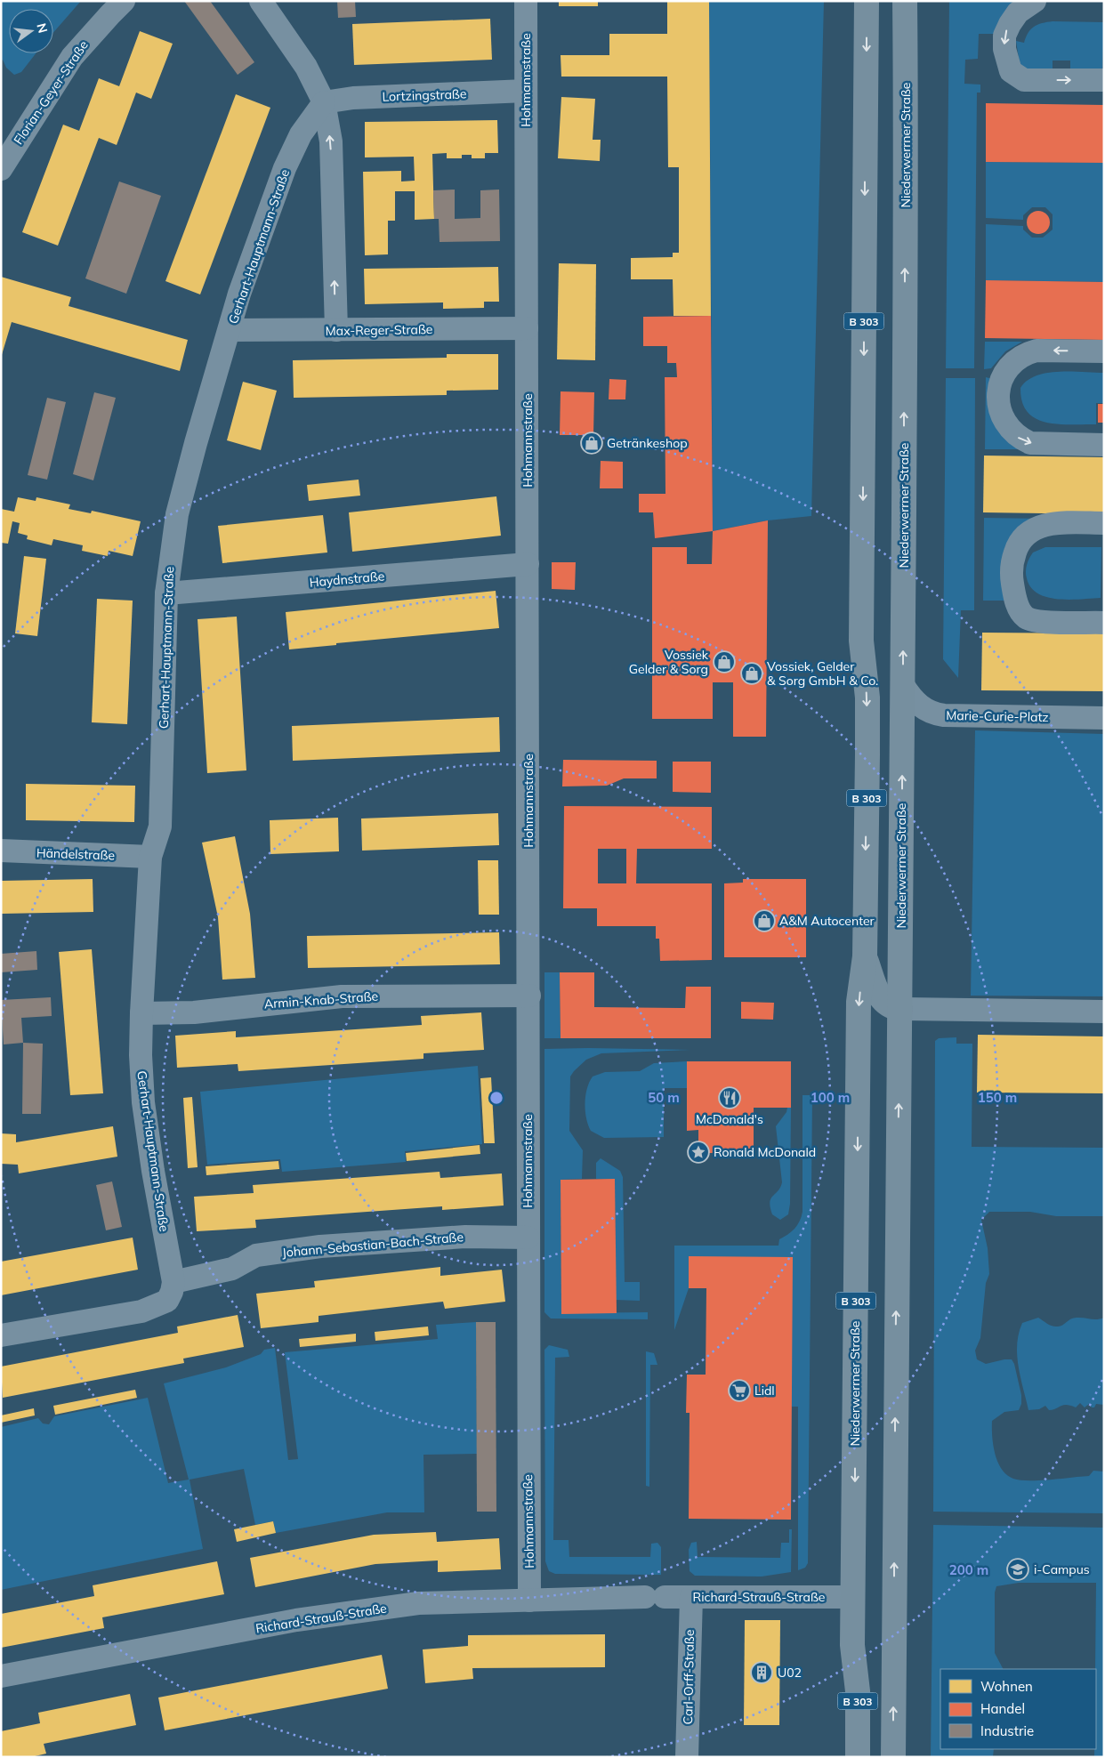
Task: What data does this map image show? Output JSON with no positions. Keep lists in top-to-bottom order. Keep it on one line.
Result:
{"streets":{"main road":["Niederwerrner Straße","B 303"],"street":["Hohmannstraße","Florian-Geyer-Straße","Lortzingstraße","Gerhart-Hauptmann-Straße","Max-Reger-Straße","Haydnstraße","Marie-Curie-Platz","Händelstraße","Armin-Knab-Straße","Johann-Sebastian-Bach-Straße","Richard-Strauß-Straße","Carl-Orff-Straße"]},"crossings":[["Hohmannstraße","Lortzingstraße"],["Hohmannstraße","Max-Reger-Straße"],["Hohmannstraße","Haydnstraße"],["Hohmannstraße","Armin-Knab-Straße"],["Hohmannstraße","Johann-Sebastian-Bach-Straße"],["Hohmannstraße","Richard-Strauß-Straße"],["Lortzingstraße","Gerhart-Hauptmann-Straße"],["Niederwerrner Straße","Marie-Curie-Platz"],["Niederwerrner Straße","Richard-Strauß-Straße"],["Gerhart-Hauptmann-Straße","Max-Reger-Straße"],["Gerhart-Hauptmann-Straße","Haydnstraße"],["Gerhart-Hauptmann-Straße","Händelstraße"],["Gerhart-Hauptmann-Straße","Armin-Knab-Straße"],["Gerhart-Hauptmann-Straße","Johann-Sebastian-Bach-Straße"],["Richard-Strauß-Straße","Carl-Orff-Straße"]],"places":{"shop":["Getränkeshop","Vossiek Gelder & Sorg","Vossiek, Gelder & Sorg GmbH & Co.","A&M Autocenter"],"restaurant":["McDonald's"],"place":["Ronald McDonald"],"supermarket":["Lidl"],"school or university":["i-Campus"],"building":["U02"]},"legend":["Wohnen","Handel","Industrie"],"north":"right","rings":["50 m","100 m","150 m","200 m"]}
